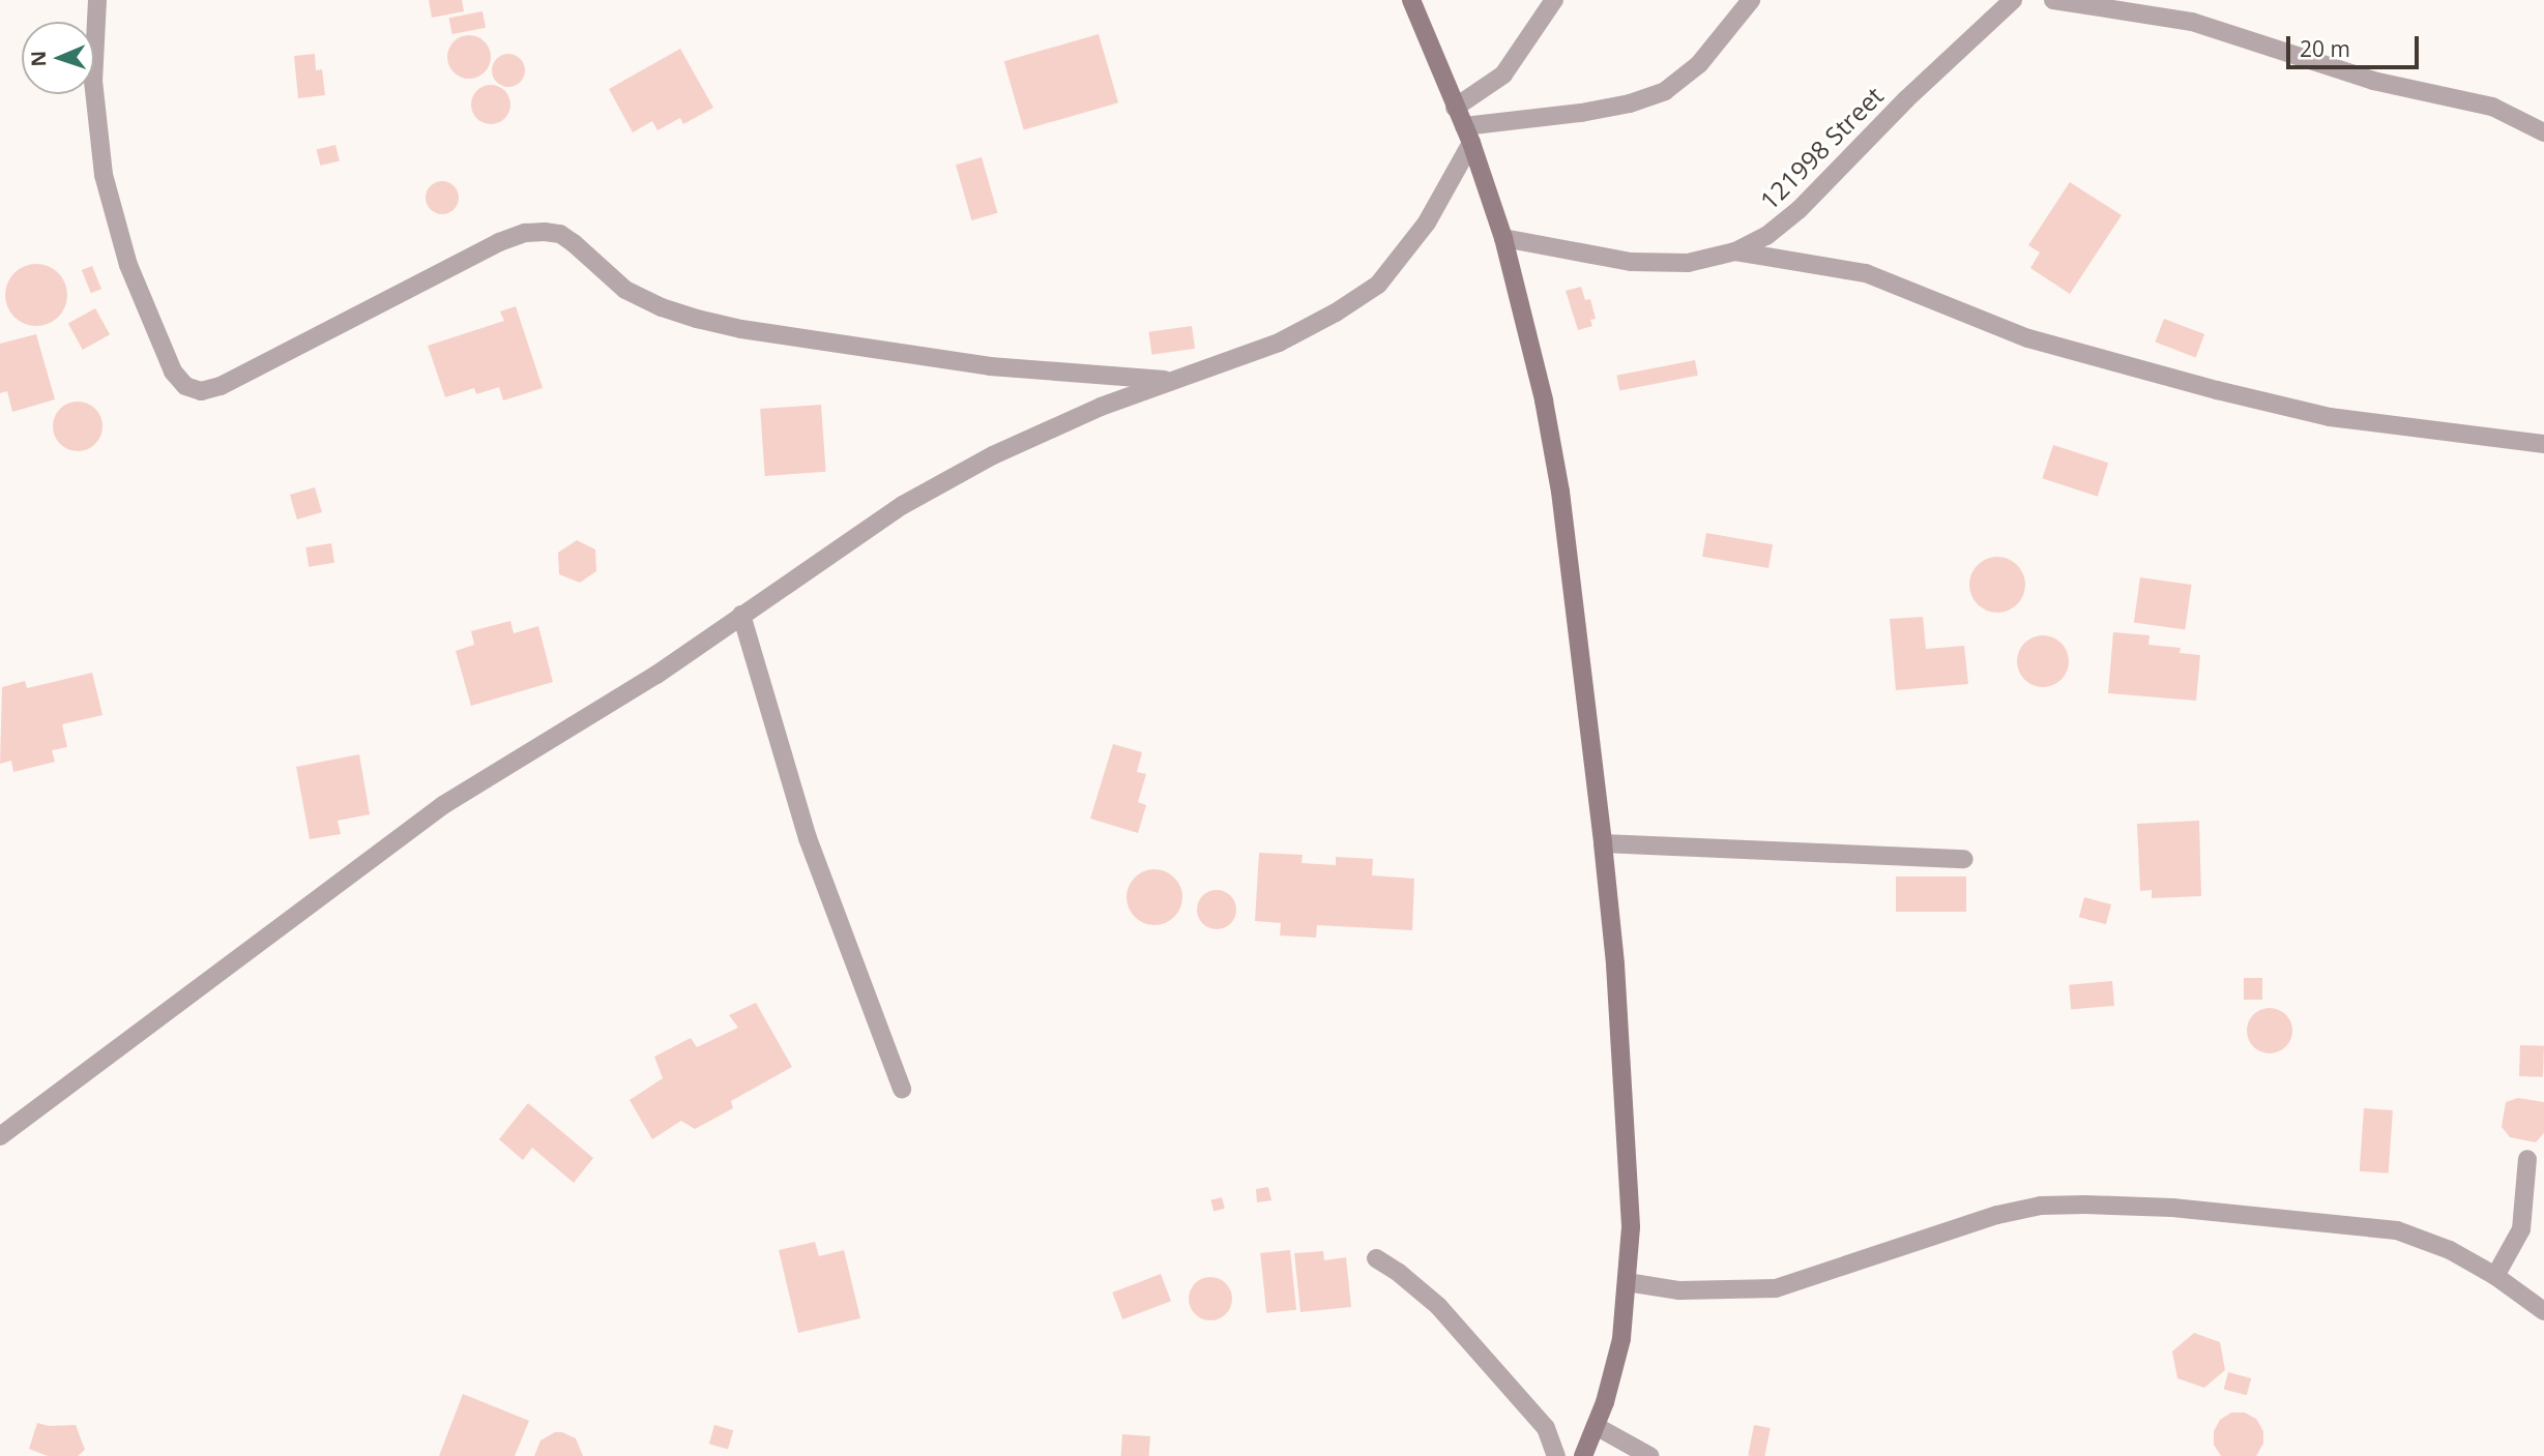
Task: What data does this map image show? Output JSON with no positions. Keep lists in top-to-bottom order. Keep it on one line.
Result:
{"streets":{"street":["121998 Street"]},"scale_bar":"20 m","north":"left"}
